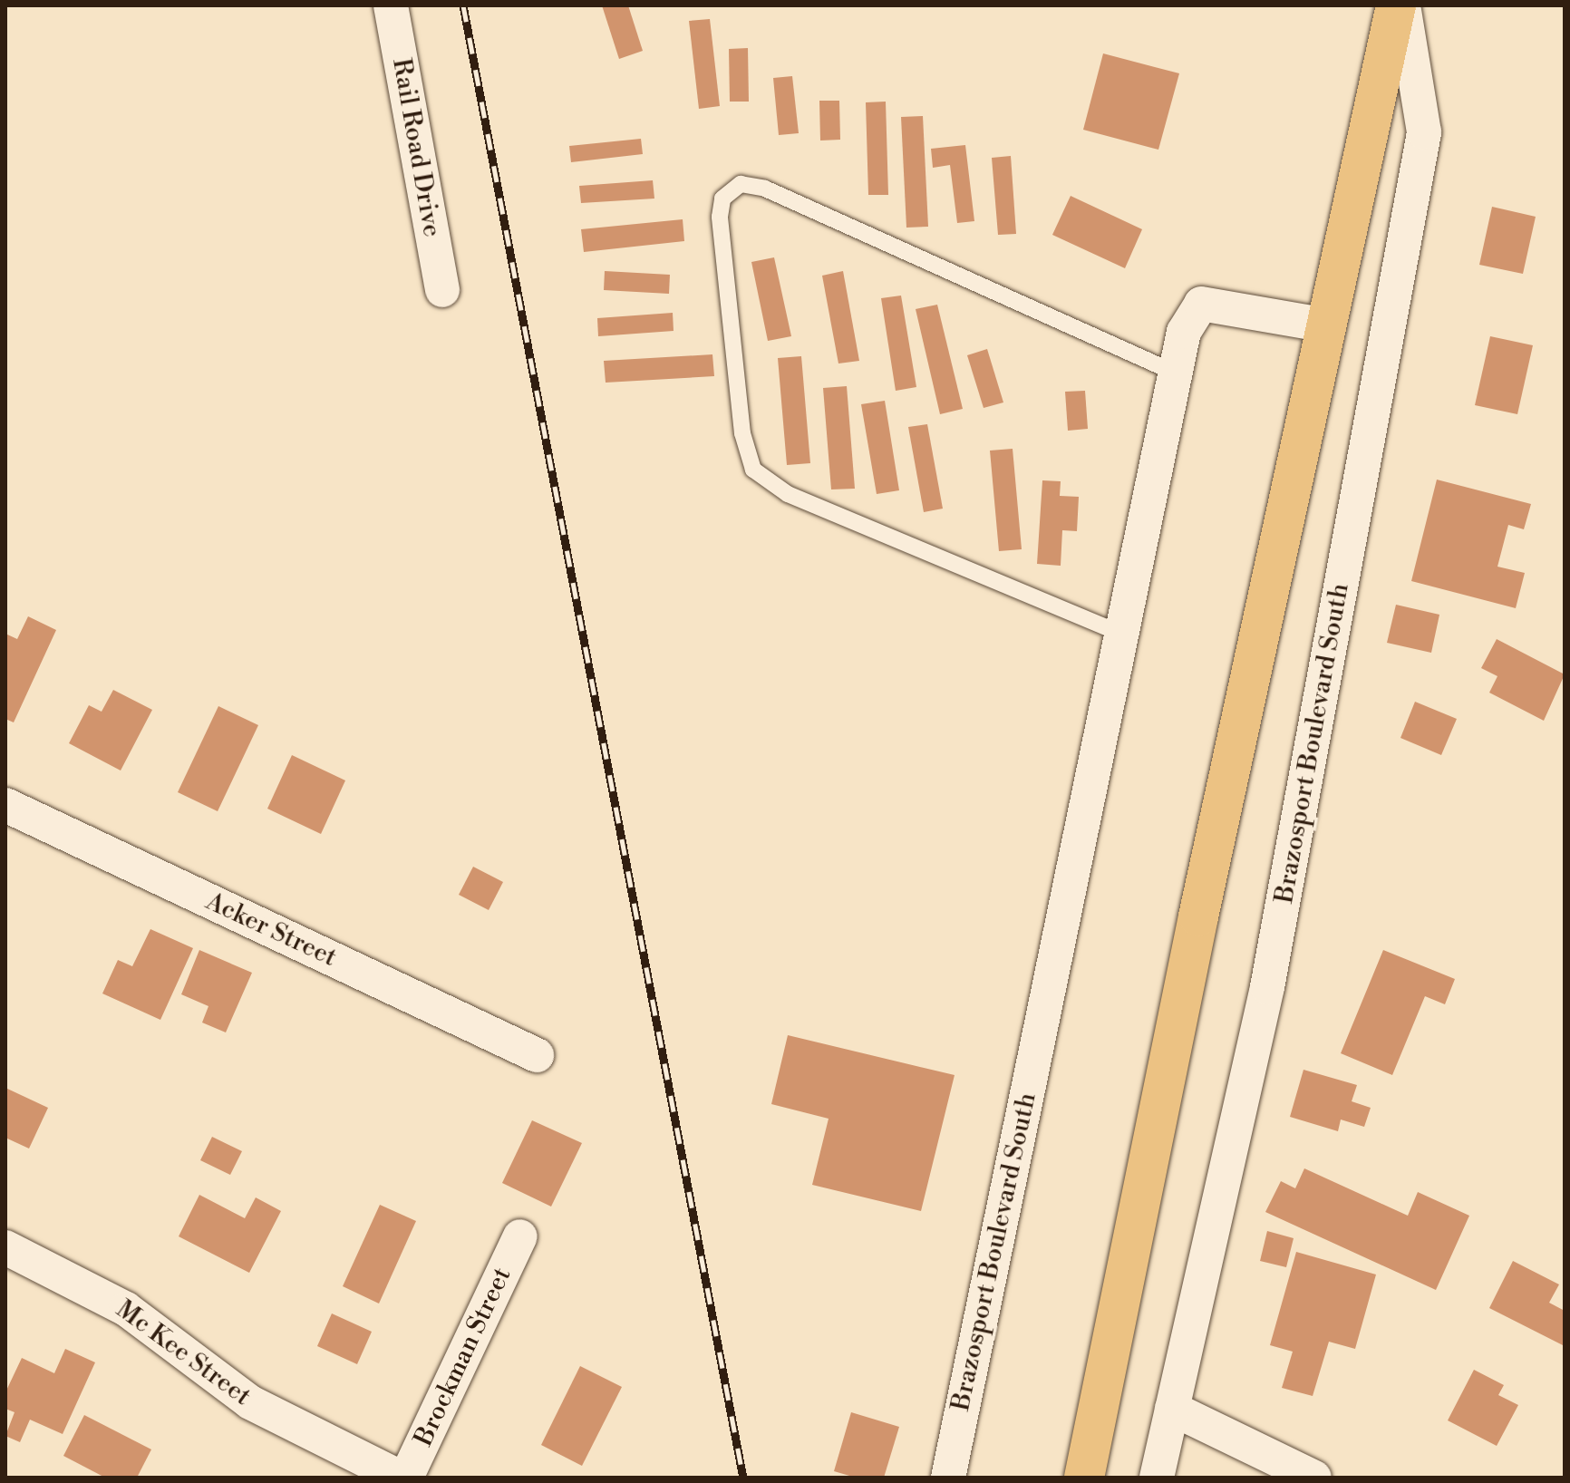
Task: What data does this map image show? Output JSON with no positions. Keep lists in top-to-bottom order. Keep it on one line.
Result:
{"streets":{"street":["Rail Road Drive","Brazosport Boulevard South","Acker Street","Mc Kee Street","Brockman Street"]},"crossings":[["Mc Kee Street","Brockman Street"]]}
